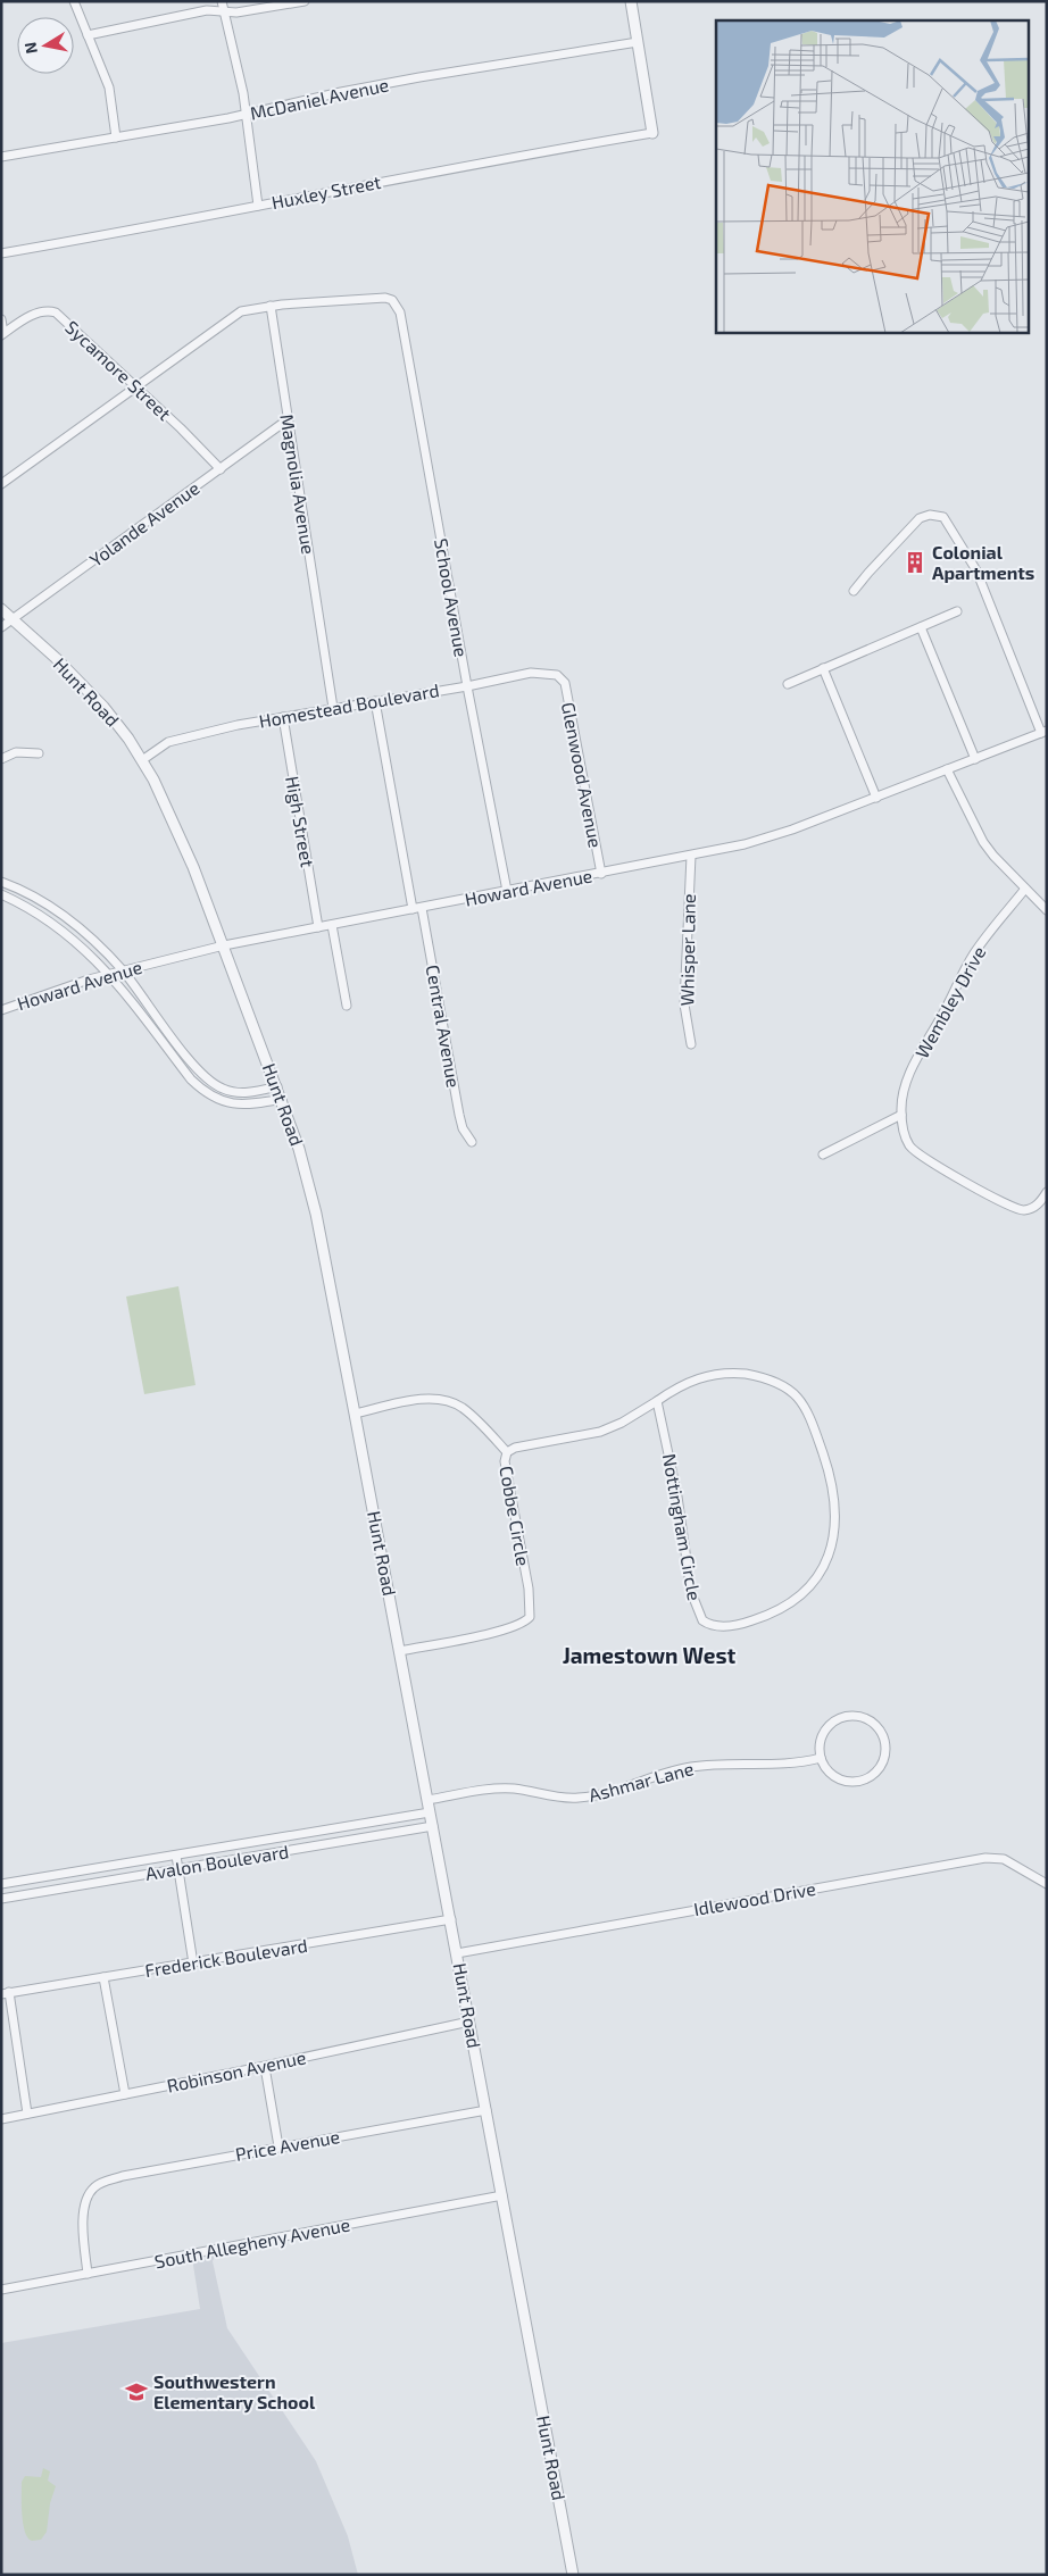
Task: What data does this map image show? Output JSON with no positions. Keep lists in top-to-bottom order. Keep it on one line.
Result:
{"streets":{"street":["McDaniel Avenue","Huxley Street","Sycamore Street","Magnolia Avenue","Yolande Avenue","School Avenue","Hunt Road","Homestead Boulevard","Glenwood Avenue","High Street","Howard Avenue","Whisper Lane","Wembley Drive","Central Avenue","Cobbe Circle","Nottingham Circle","Ashmar Lane","Avalon Boulevard","Idlewood Drive","Frederick Boulevard","Robinson Avenue","Price Avenue","South Allegheny Avenue"]},"crossings":[["Sycamore Street","Yolande Avenue"],["Magnolia Avenue","Yolande Avenue"],["Magnolia Avenue","School Avenue"],["Magnolia Avenue","Homestead Boulevard"],["Yolande Avenue","Hunt Road"],["School Avenue","Homestead Boulevard"],["School Avenue","Howard Avenue"],["Hunt Road","Homestead Boulevard"],["Hunt Road","Howard Avenue"],["Hunt Road","Cobbe Circle"],["Hunt Road","Ashmar Lane"],["Hunt Road","Avalon Boulevard"],["Hunt Road","Idlewood Drive"],["Hunt Road","Frederick Boulevard"],["Hunt Road","Robinson Avenue"],["Hunt Road","Price Avenue"],["Hunt Road","South Allegheny Avenue"],["Homestead Boulevard","Glenwood Avenue"],["Homestead Boulevard","High Street"],["Glenwood Avenue","Howard Avenue"],["High Street","Howard Avenue"],["Howard Avenue","Whisper Lane"],["Howard Avenue","Central Avenue"],["Cobbe Circle","Nottingham Circle"],["Price Avenue","South Allegheny Avenue"]],"districts":["Jamestown West"],"places":{"building":["Colonial Apartments"],"school or university":["Southwestern Elementary School"]},"north":"left"}
